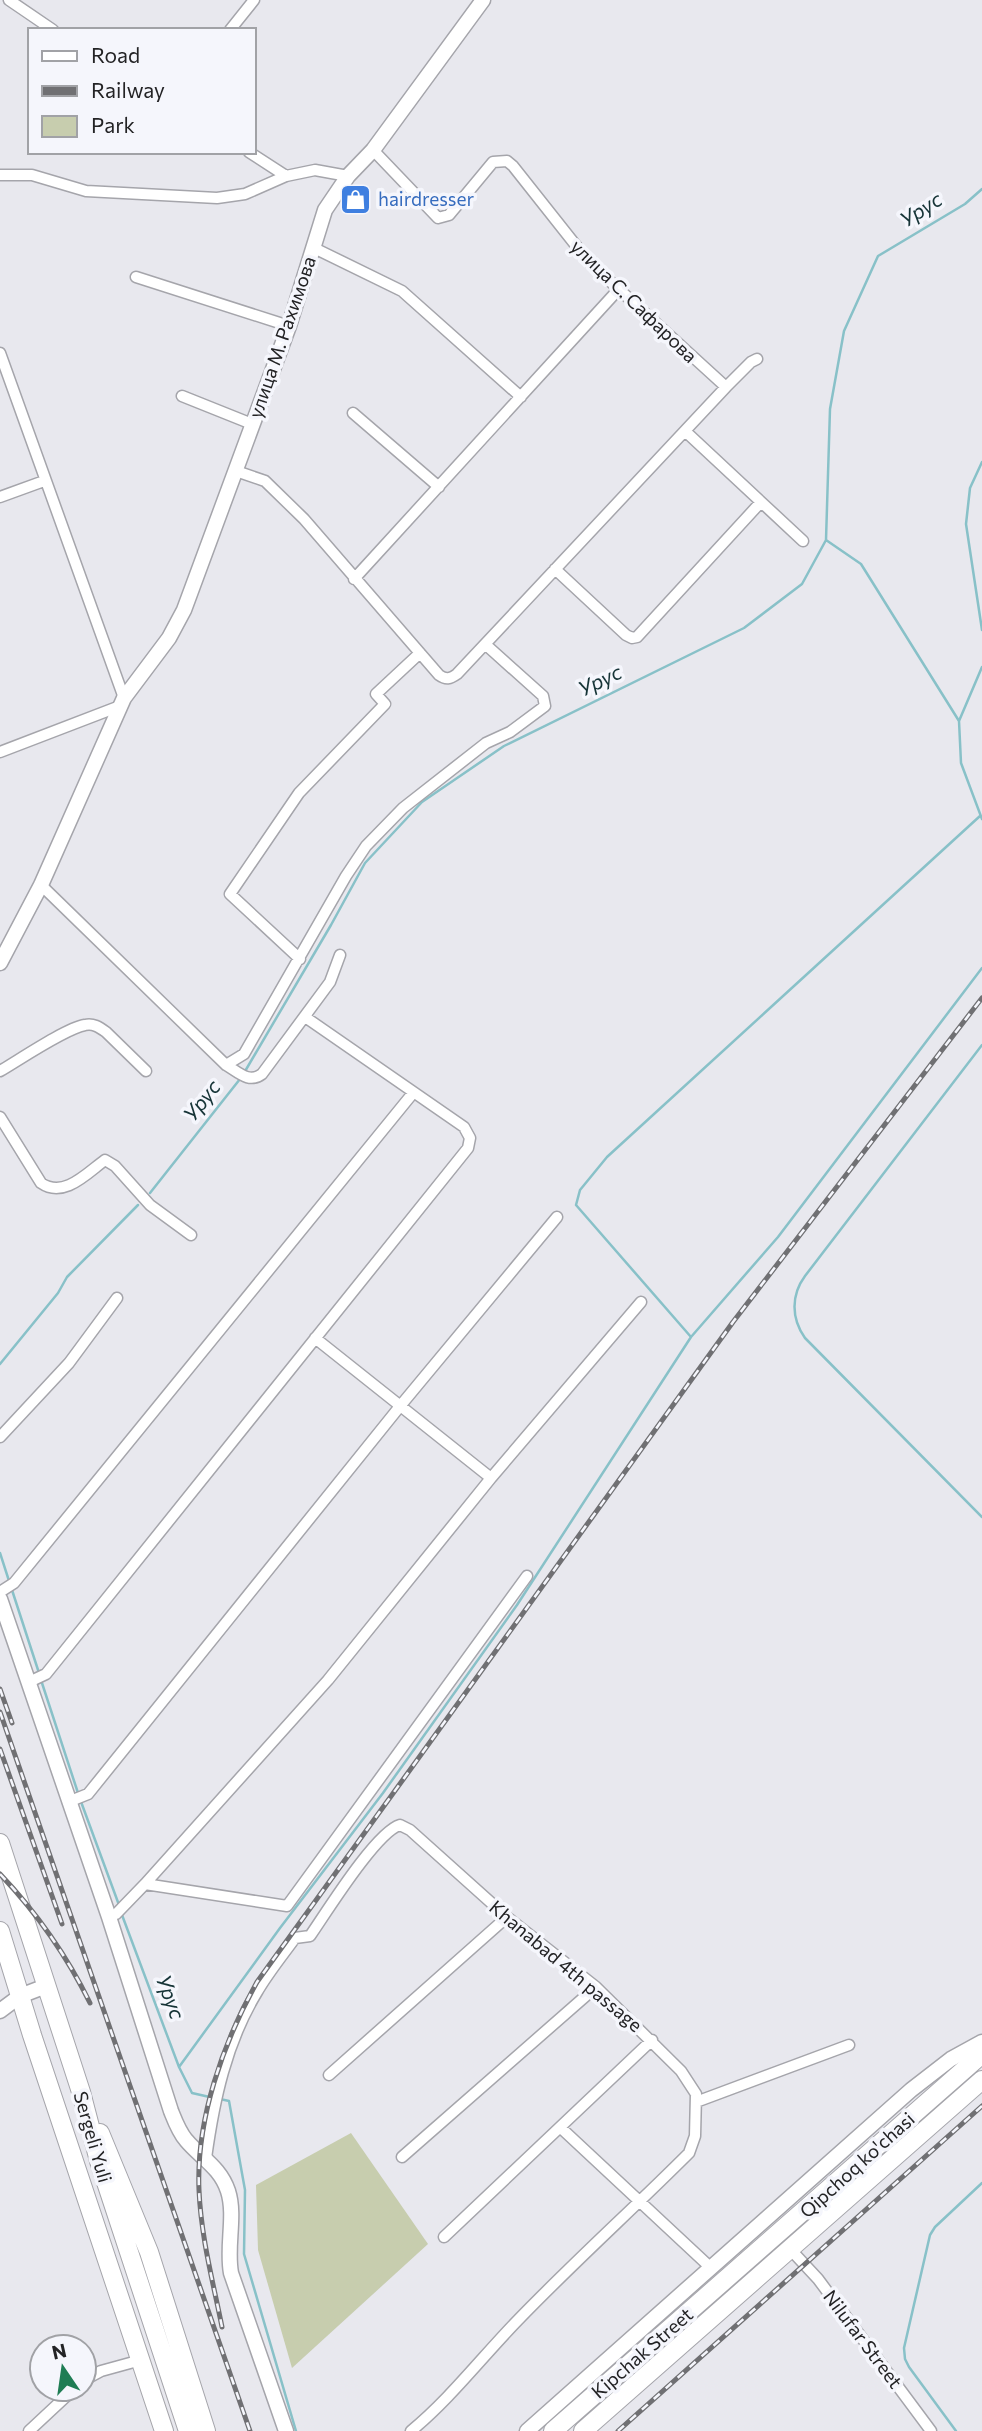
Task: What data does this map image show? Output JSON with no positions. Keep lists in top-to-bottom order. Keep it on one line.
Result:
{"streets":{"main road":["Sergeli Yuli","Qipchoq ko'chasi","Kipchak Street"],"street":["улица С. Сафарова","улица М. Рахимова","Khanabad 4th passage","Nilufar Street"]},"crossings":[["улица С. Сафарова","улица М. Рахимова"],["Qipchoq ko'chasi","Kipchak Street"],["Nilufar Street","Kipchak Street"]],"water":["Урус"],"places":{"shop":["hairdresser"]},"legend":["Road","Railway","Park"],"north":"top"}
